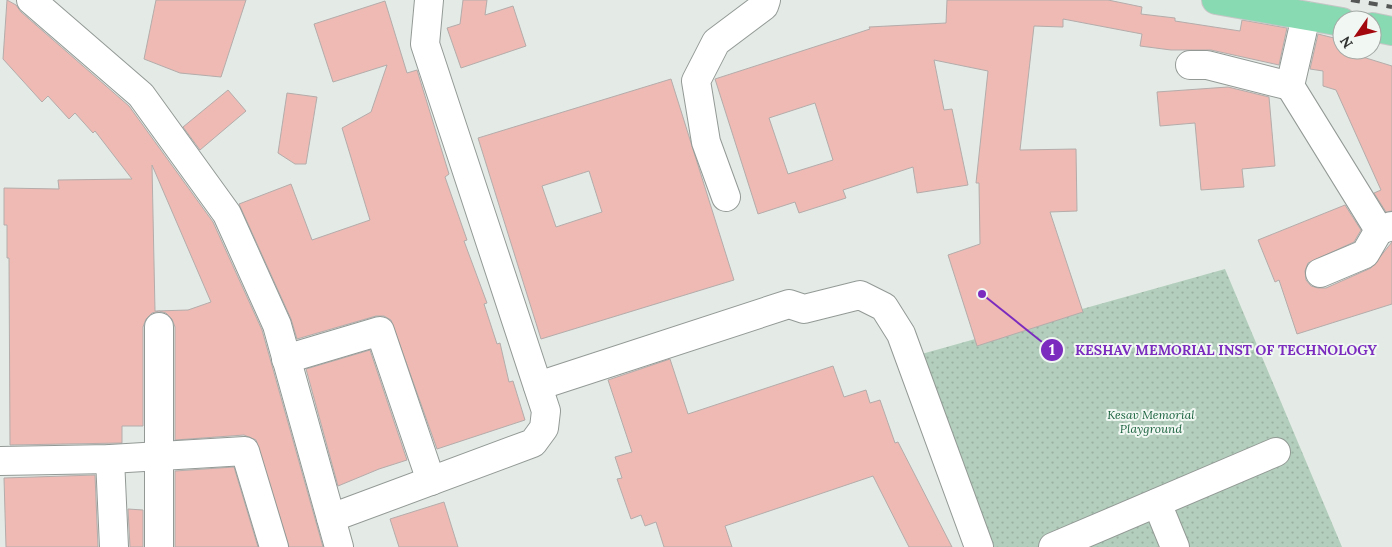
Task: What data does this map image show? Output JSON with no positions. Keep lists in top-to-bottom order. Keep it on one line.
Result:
{"parks":["Kesav Memorial Playground"],"places":["KESHAV MEMORIAL INST OF TECHNOLOGY"],"north":"bottom left"}
